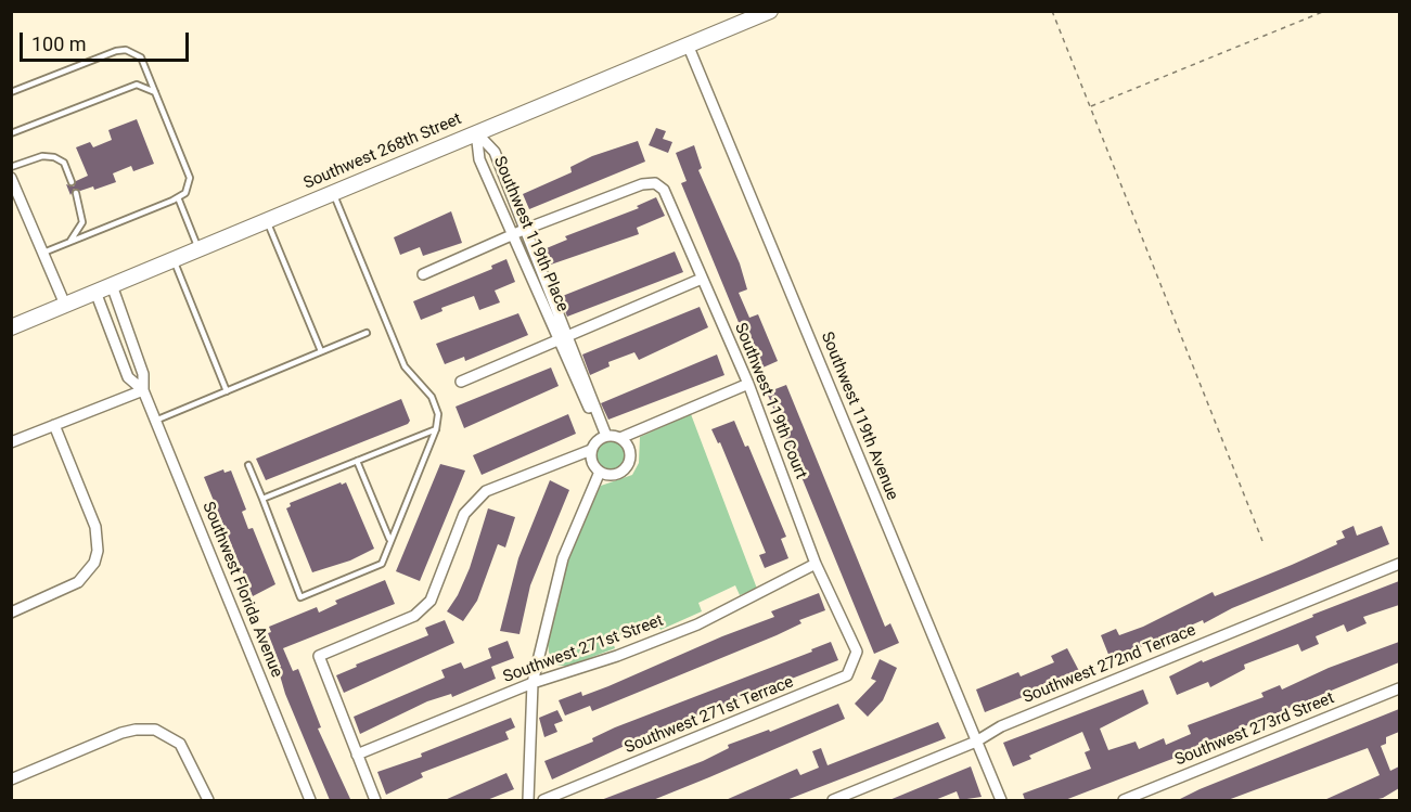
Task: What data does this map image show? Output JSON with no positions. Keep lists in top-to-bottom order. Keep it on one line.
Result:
{"streets":{"main road":["Southwest 268th Street"],"street":["Southwest 119th Place","Southwest 119th Court","Southwest 119th Avenue","Southwest Florida Avenue","Southwest 271st Street","Southwest 272nd Terrace","Southwest 271st Terrace","Southwest 273rd Street"]},"crossings":[["Southwest 268th Street","Southwest 119th Place"],["Southwest 268th Street","Southwest 119th Avenue"],["Southwest 268th Street","Southwest Florida Avenue"],["Southwest 119th Place","Southwest 119th Court"],["Southwest 119th Court","Southwest 271st Street"],["Southwest 119th Court","Southwest 271st Terrace"],["Southwest 119th Avenue","Southwest 272nd Terrace"]],"scale_bar":"100 m"}
